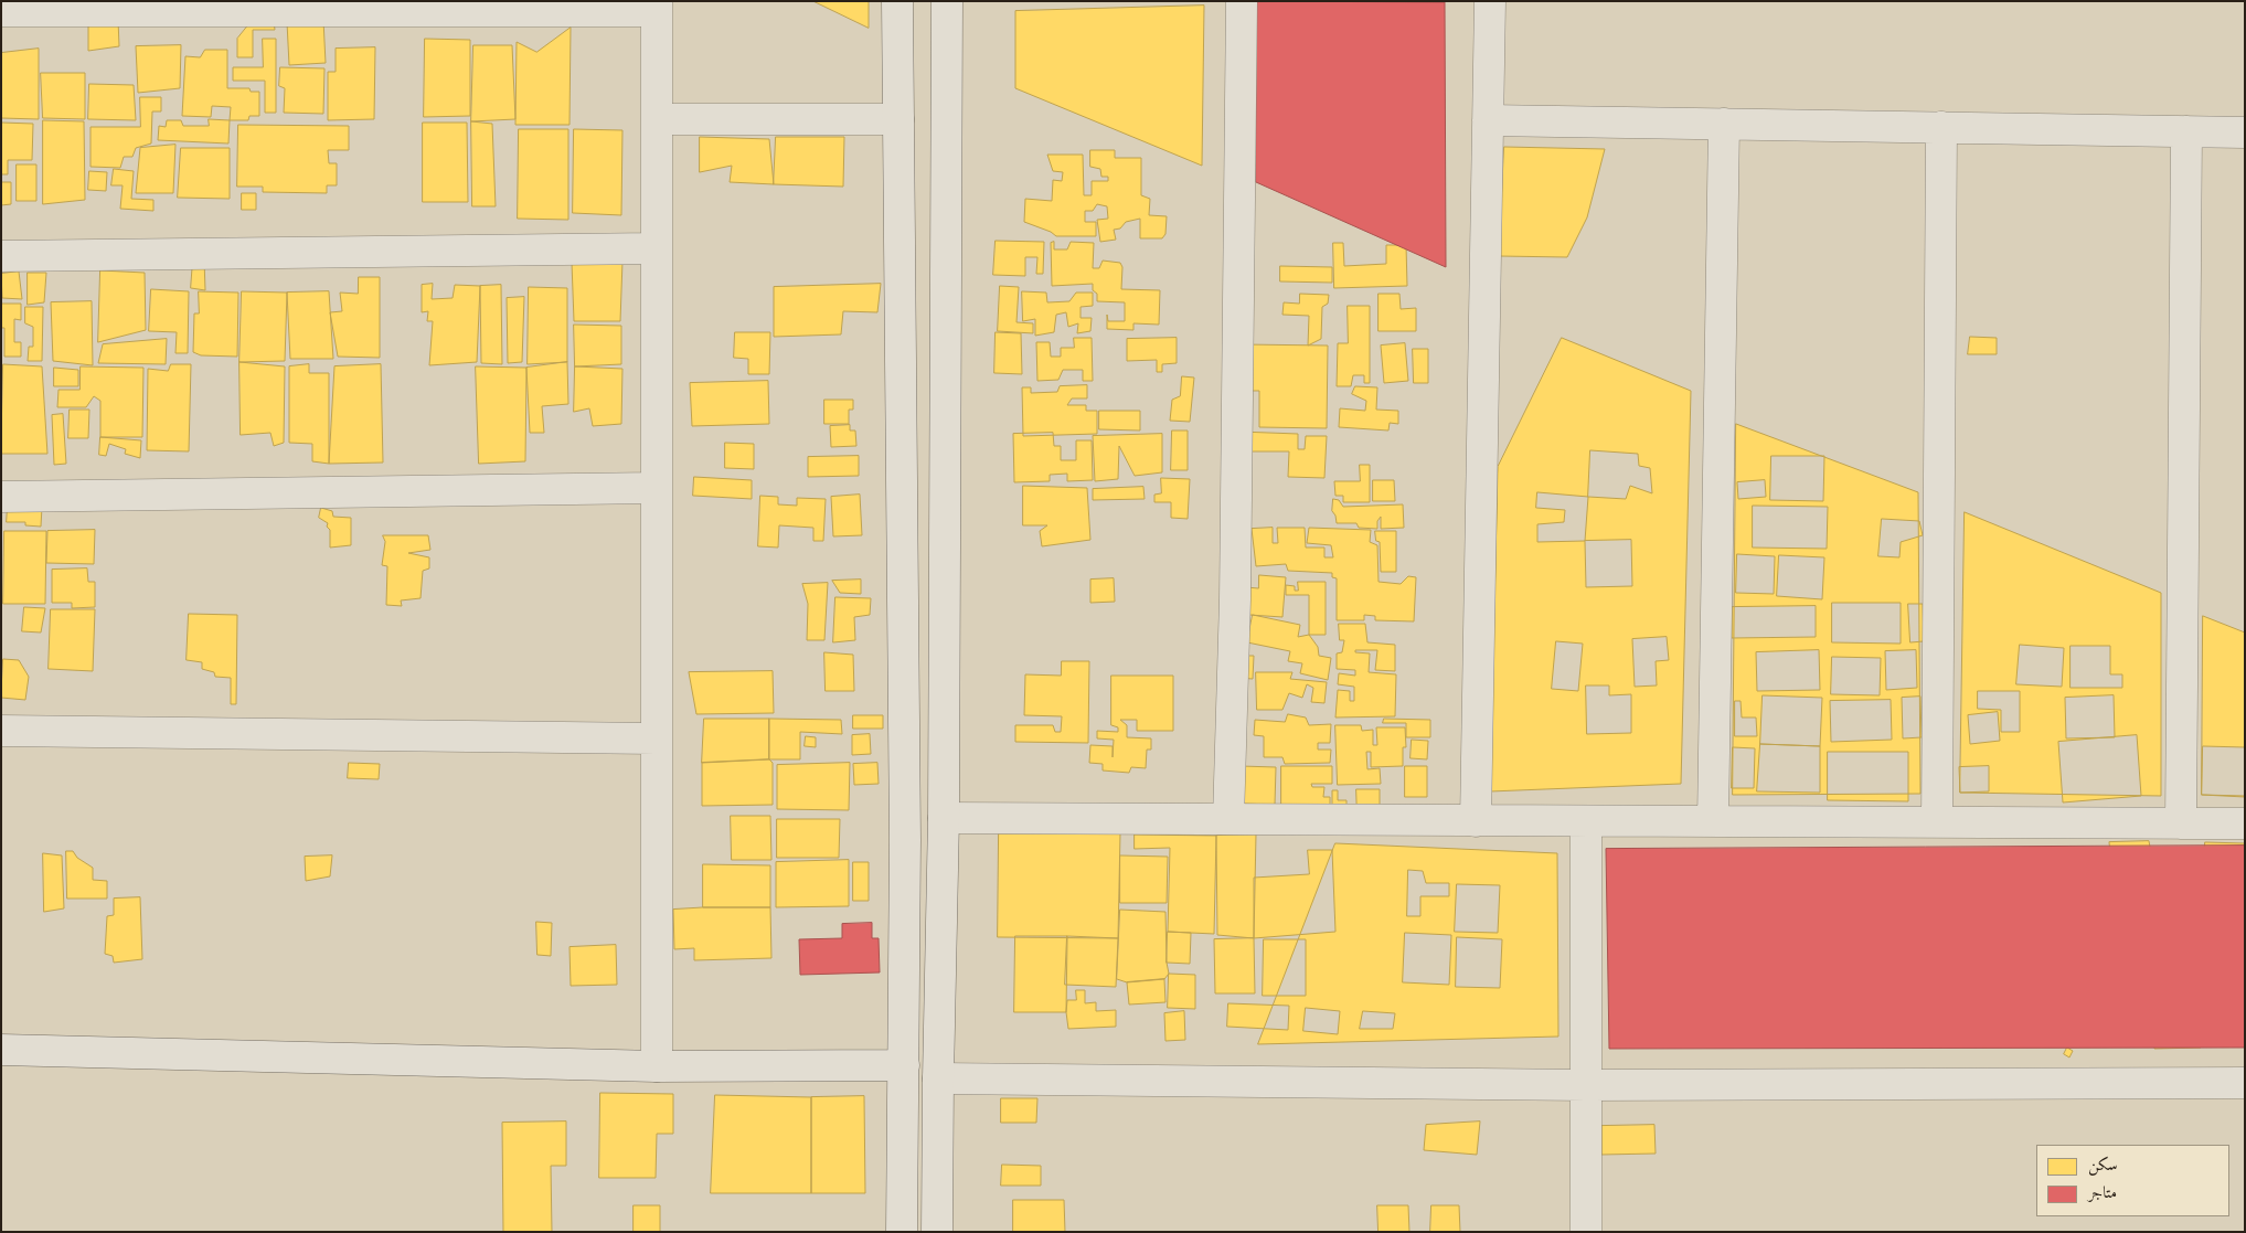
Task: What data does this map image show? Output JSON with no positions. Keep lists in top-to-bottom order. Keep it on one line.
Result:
{"legend":["سكن","متاجر"]}
